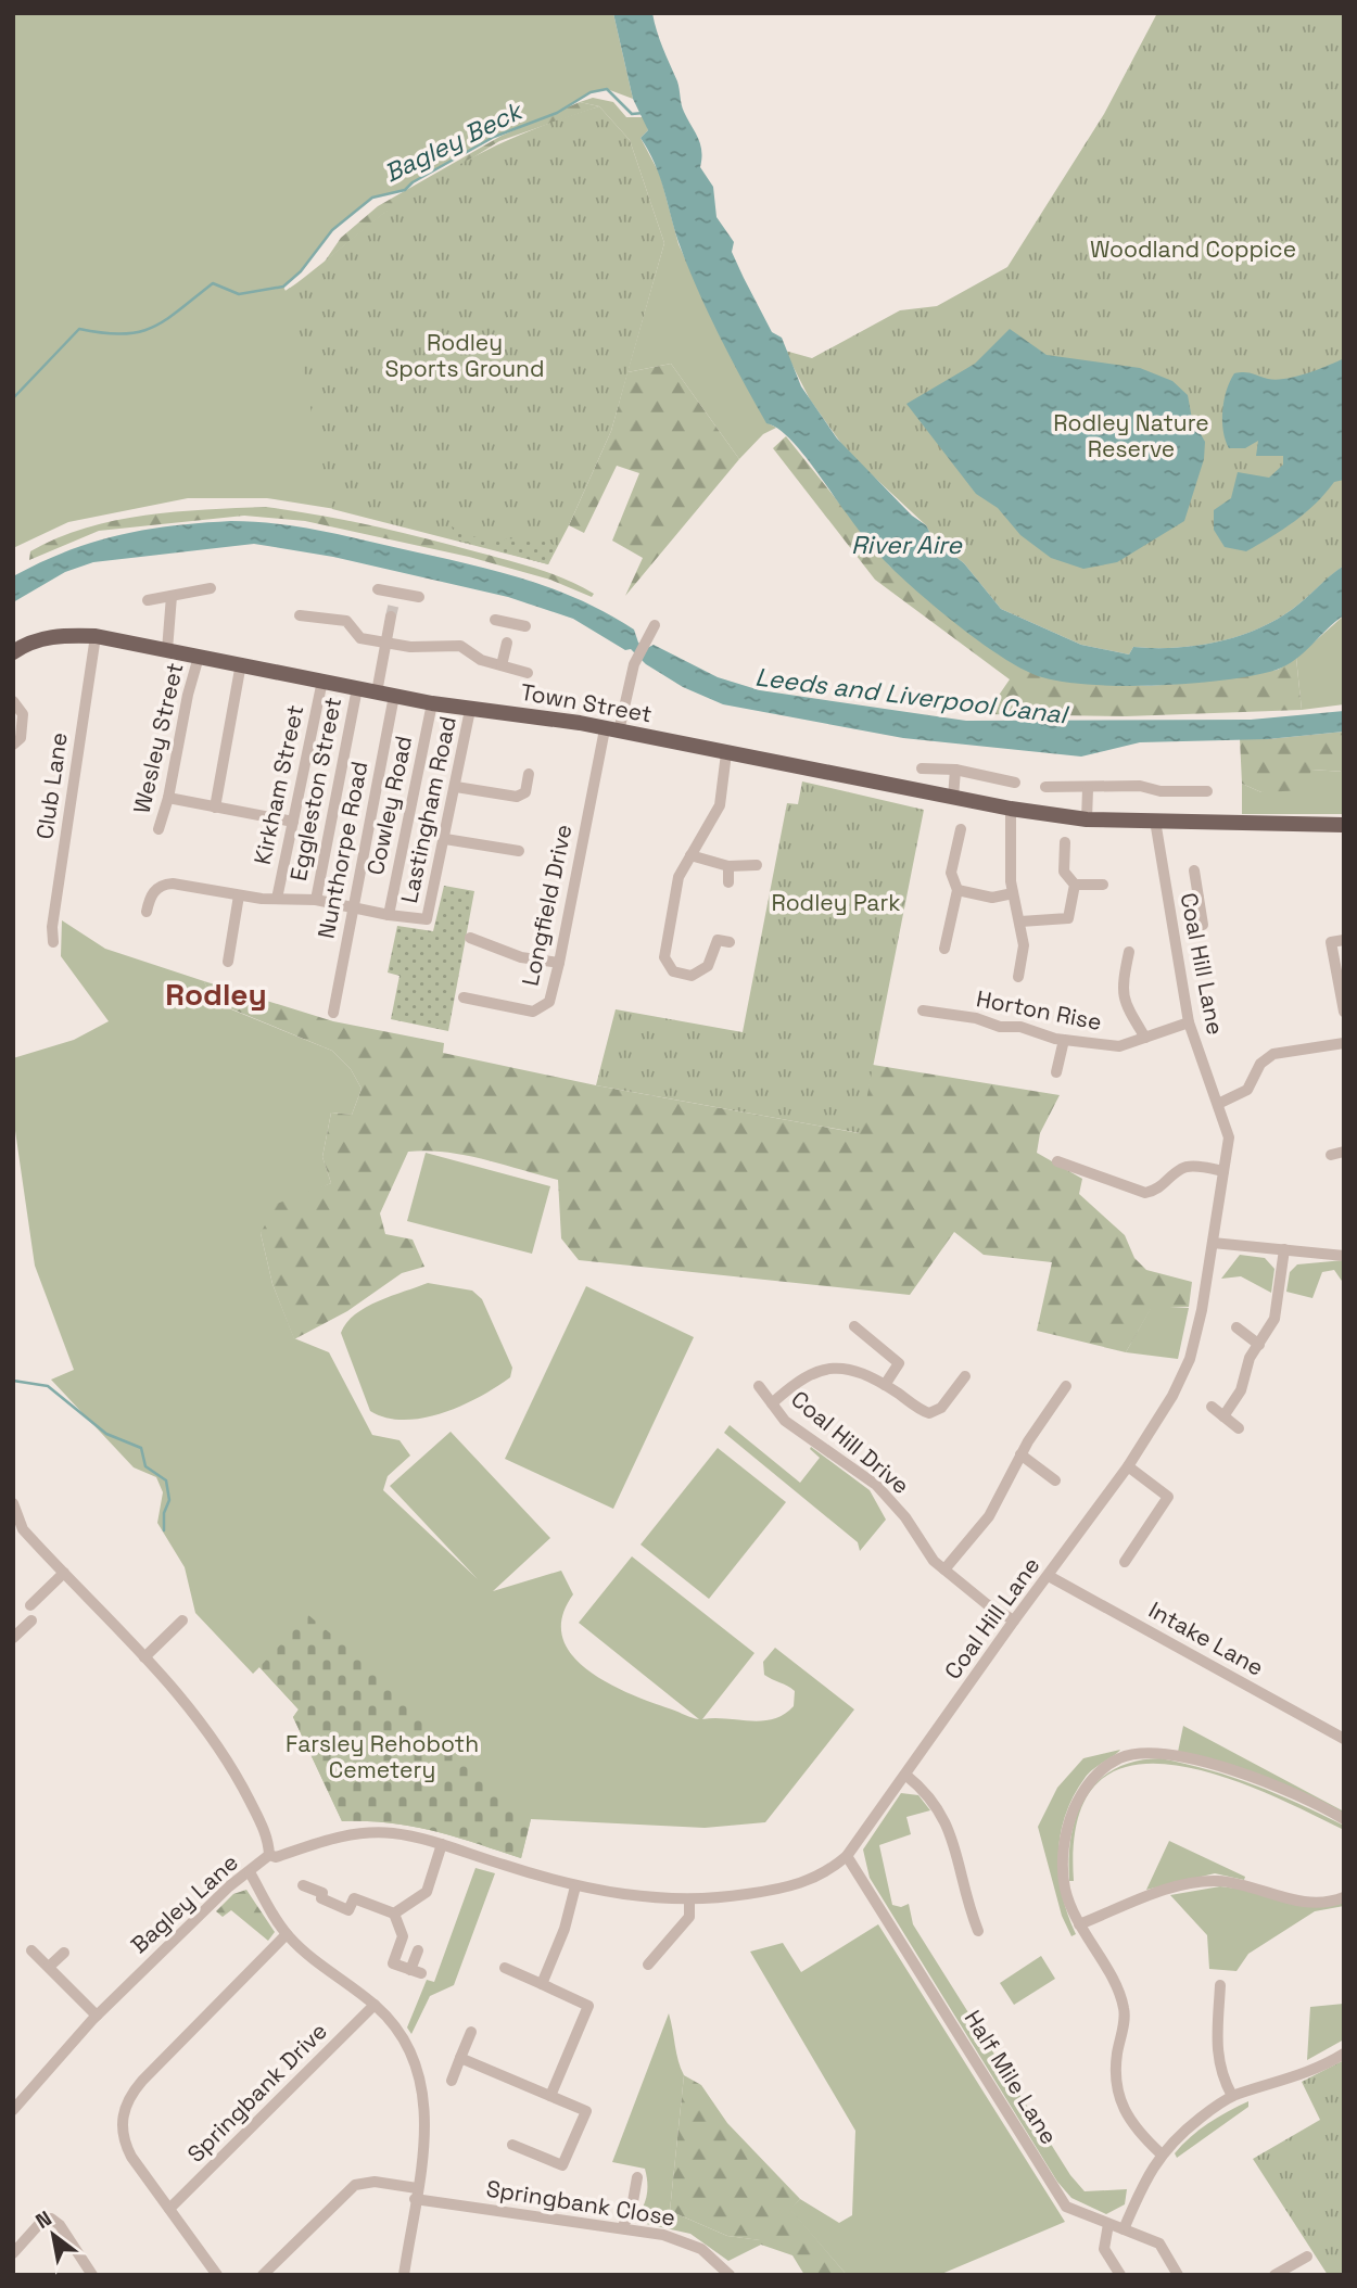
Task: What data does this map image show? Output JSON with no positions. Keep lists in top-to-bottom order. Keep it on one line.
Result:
{"streets":{"main road":["Town Street"],"street":["Wesley Street","Kirkham Street","Club Lane","Eggleston Street","Cowley Road","Lastingham Road","Nunthorpe Road","Longfield Drive","Coal Hill Lane","Horton Rise","Coal Hill Drive","Intake Lane","Bagley Lane","Half Mile Lane","Springbank Drive","Springbank Close"]},"crossings":[["Town Street","Wesley Street"],["Town Street","Kirkham Street"],["Town Street","Club Lane"],["Town Street","Eggleston Street"],["Town Street","Cowley Road"],["Town Street","Lastingham Road"],["Town Street","Nunthorpe Road"],["Town Street","Longfield Drive"],["Town Street","Coal Hill Lane"],["Cowley Road","Lastingham Road"],["Coal Hill Lane","Horton Rise"],["Coal Hill Lane","Coal Hill Drive"],["Coal Hill Lane","Intake Lane"],["Coal Hill Lane","Bagley Lane"],["Coal Hill Lane","Half Mile Lane"]],"districts":["Rodley"],"water":["Bagley Beck","River Aire","Leeds and Liverpool Canal"],"parks":["Woodland Coppice","Rodley Sports Ground","Rodley Nature Reserve","Rodley Park","Farsley Rehoboth Cemetery"],"north":"top left"}
